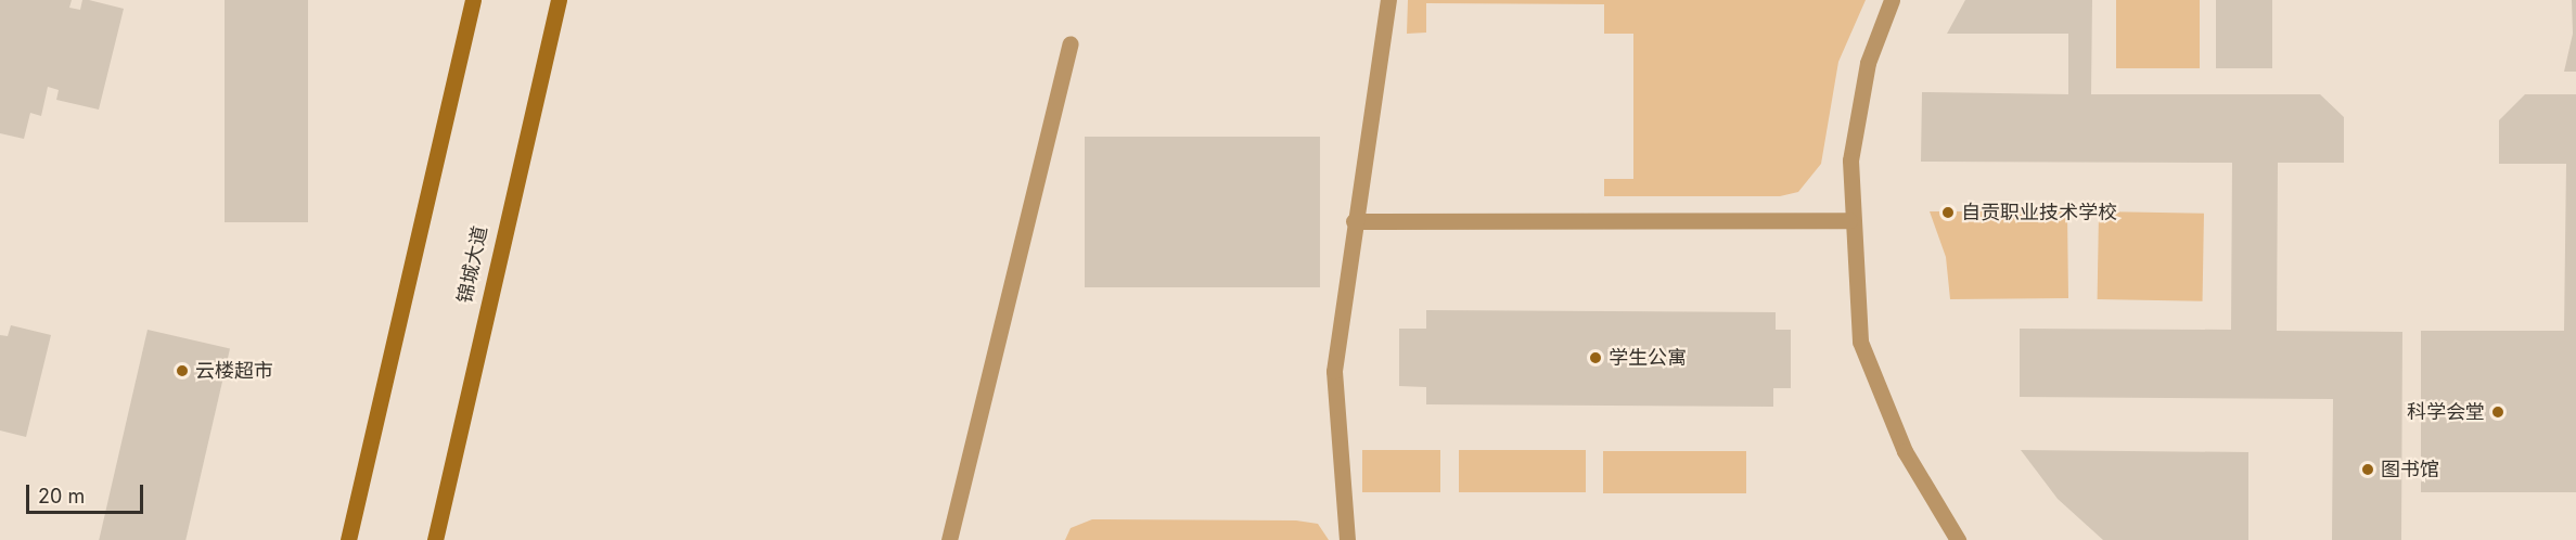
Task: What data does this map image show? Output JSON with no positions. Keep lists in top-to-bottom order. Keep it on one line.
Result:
{"streets":{"main road":["锦城大道"]},"places":["自贡职业技术学校","学生公寓","云楼超市","科学会堂","图书馆"],"scale_bar":"20 m"}
